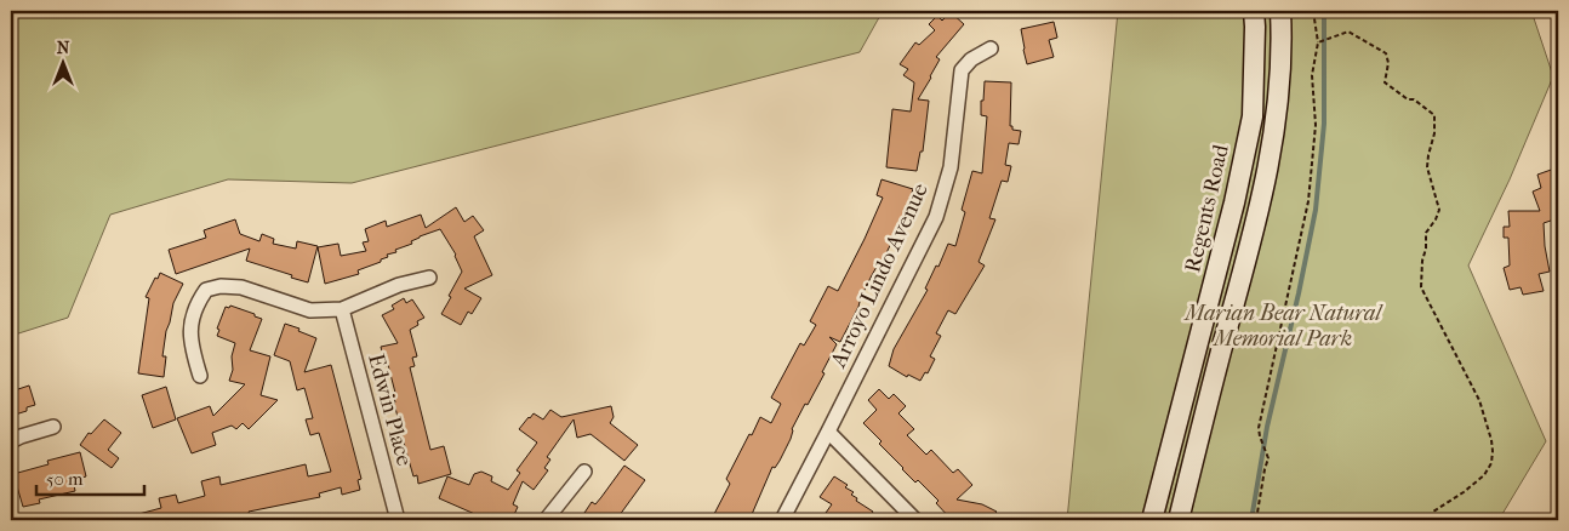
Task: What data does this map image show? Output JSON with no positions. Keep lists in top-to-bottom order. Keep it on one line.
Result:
{"streets":{"main road":["Regents Road"],"street":["Arroyo Lindo Avenue","Edwin Place"]},"parks":["Marian Bear Natural Memorial Park"],"scale_bar":"50 m","north":"top"}
